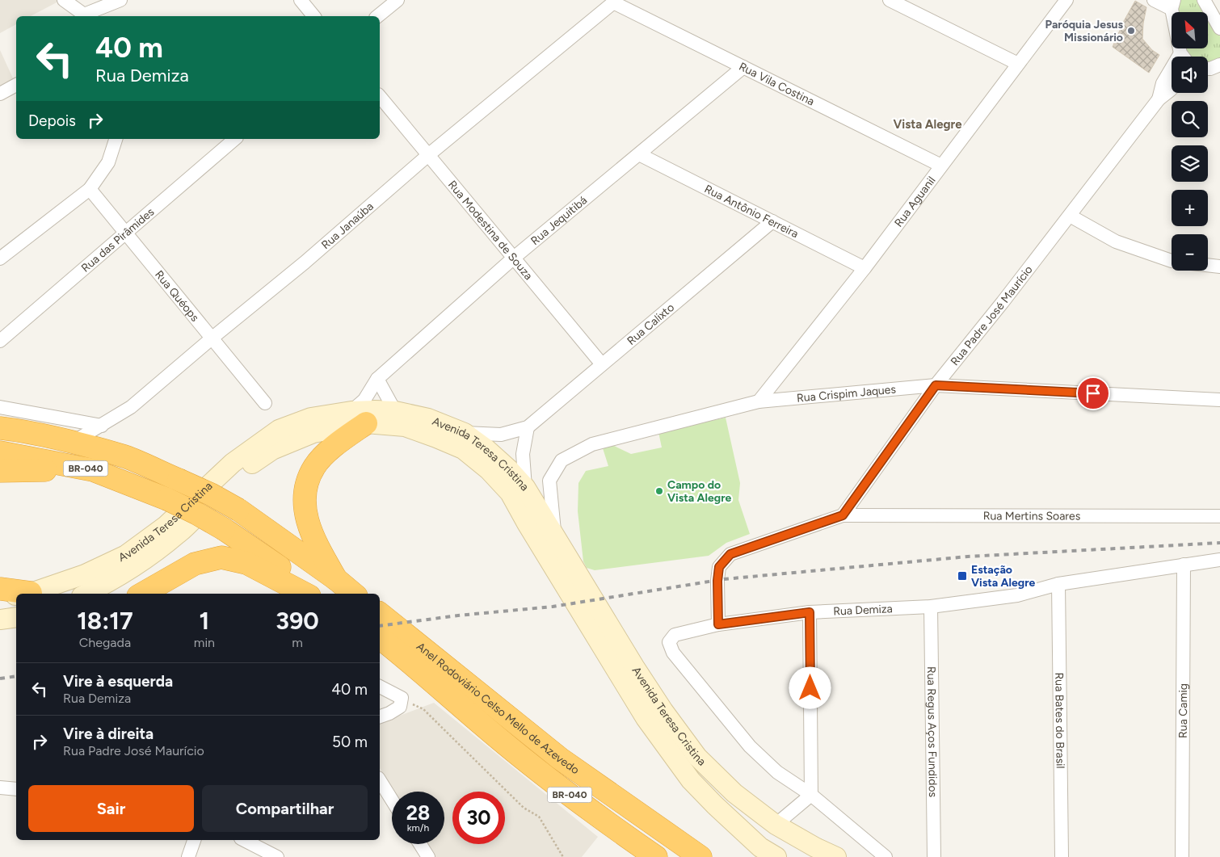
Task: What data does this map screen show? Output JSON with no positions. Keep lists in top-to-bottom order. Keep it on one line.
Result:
{"streets":{"highway":["BR-040","Anel Rodoviário Celso Mello de Azevedo"],"main road":["Avenida Teresa Cristina"],"street":["Rua Vila Costina","Rua Aguanil","Rua Antônio Ferreira","Rua Jequitibá","Rua Janaúba","Rua Modestina de Souza","Rua das Pirâmides","Rua Quéops","Rua Padre José Maurício","Rua Calixto","Rua Crispim Jaques","Rua Mertins Soares","Rua Demiza","Rua Camig","Rua Bates do Brasil","Rua Regus Aços Fundidos"]},"crossings":[["Rua Vila Costina","Rua Aguanil"],["Rua Vila Costina","Rua Jequitibá"],["Rua Vila Costina","Rua Janaúba"],["Rua Aguanil","Rua Antônio Ferreira"],["Rua Aguanil","Rua Crispim Jaques"],["Rua Antônio Ferreira","Rua Jequitibá"],["Rua Antônio Ferreira","Rua Calixto"],["Rua Jequitibá","Rua Modestina de Souza"],["Rua Jequitibá","Avenida Teresa Cristina"],["Rua Janaúba","Rua Modestina de Souza"],["Rua Janaúba","Rua Quéops"],["Rua Janaúba","BR-040"],["Rua Modestina de Souza","Rua Calixto"],["Rua das Pirâmides","Rua Quéops"],["Rua Padre José Maurício","Rua Crispim Jaques"],["Rua Padre José Maurício","Rua Mertins Soares"],["Rua Calixto","Avenida Teresa Cristina"],["Rua Crispim Jaques","Avenida Teresa Cristina"],["Rua Demiza","Rua Camig"],["Rua Demiza","Rua Bates do Brasil"],["Rua Demiza","Rua Regus Aços Fundidos"]],"districts":["Vista Alegre"],"places":{"other":["Paróquia Jesus Missionário","Campo do Vista Alegre"],"transit":["Estação Vista Alegre"]},"north":"top left","page":{"map_buttons":["+","−"],"turn":["40 m","Rua Demiza"],"then":"Depois","eta":["18:17","Chegada","1","min","390","m"],"list":[{"name":"Vire à esquerda","note":"Rua Demiza","value":"40 m"},{"name":"Vire à direita","note":"Rua Padre José Maurício","value":"50 m"}],"buttons":["Sair","Compartilhar"],"speed":"28 km/h","limit":"30"}}
